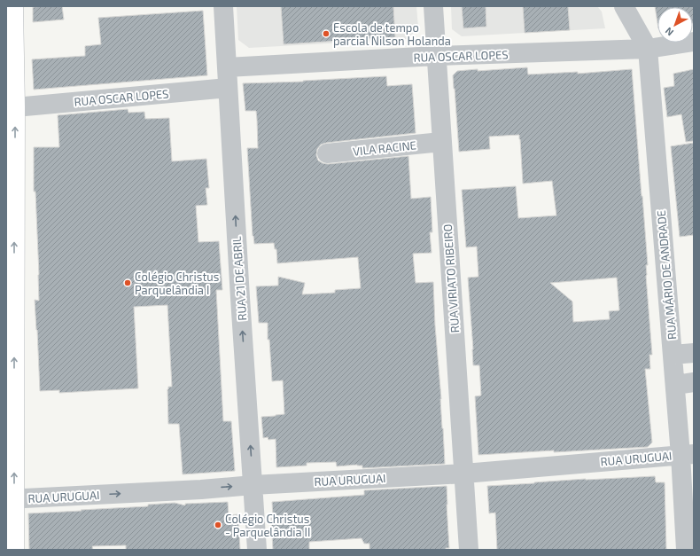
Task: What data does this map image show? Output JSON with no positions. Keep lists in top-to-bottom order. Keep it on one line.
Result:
{"streets":{"street":["RUA OSCAR LOPES","VILA RACINE","RUA MÁRIO DE ANDRADE","RUA 21 DE ABRIL","RUA VIRIATO RIBEIRO","RUA URUGUAI"]},"crossings":[["RUA OSCAR LOPES","RUA MÁRIO DE ANDRADE"],["RUA OSCAR LOPES","RUA 21 DE ABRIL"],["RUA OSCAR LOPES","RUA VIRIATO RIBEIRO"],["VILA RACINE","RUA VIRIATO RIBEIRO"],["RUA MÁRIO DE ANDRADE","RUA URUGUAI"],["RUA 21 DE ABRIL","RUA URUGUAI"],["RUA VIRIATO RIBEIRO","RUA URUGUAI"]],"one_way":["RUA 21 DE ABRIL","RUA URUGUAI"],"places":["Escola de tempo parcial Nilson Holanda","Colégio Christus Parquelândia I","Colégio Christus - Parquelândia II"],"north":"bottom left"}
